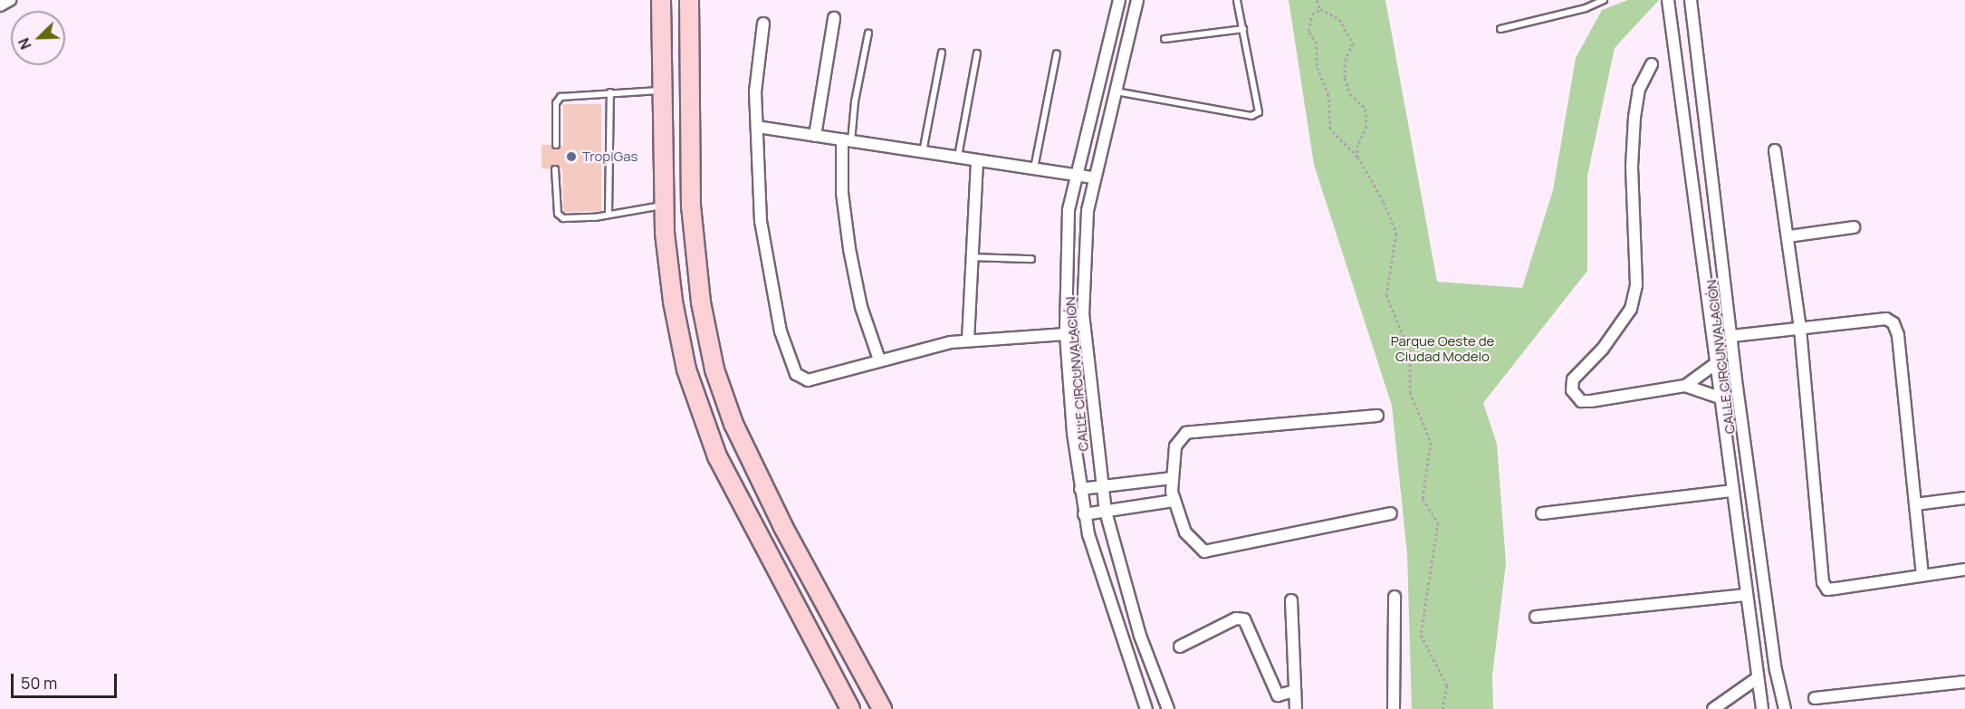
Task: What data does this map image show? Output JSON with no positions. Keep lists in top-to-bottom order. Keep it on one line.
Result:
{"streets":{"street":["CALLE CIRCUNVALACIÓN"]},"parks":["Parque Oeste de Ciudad Modelo"],"places":["TropiGas"],"scale_bar":"50 m","north":"bottom left"}
